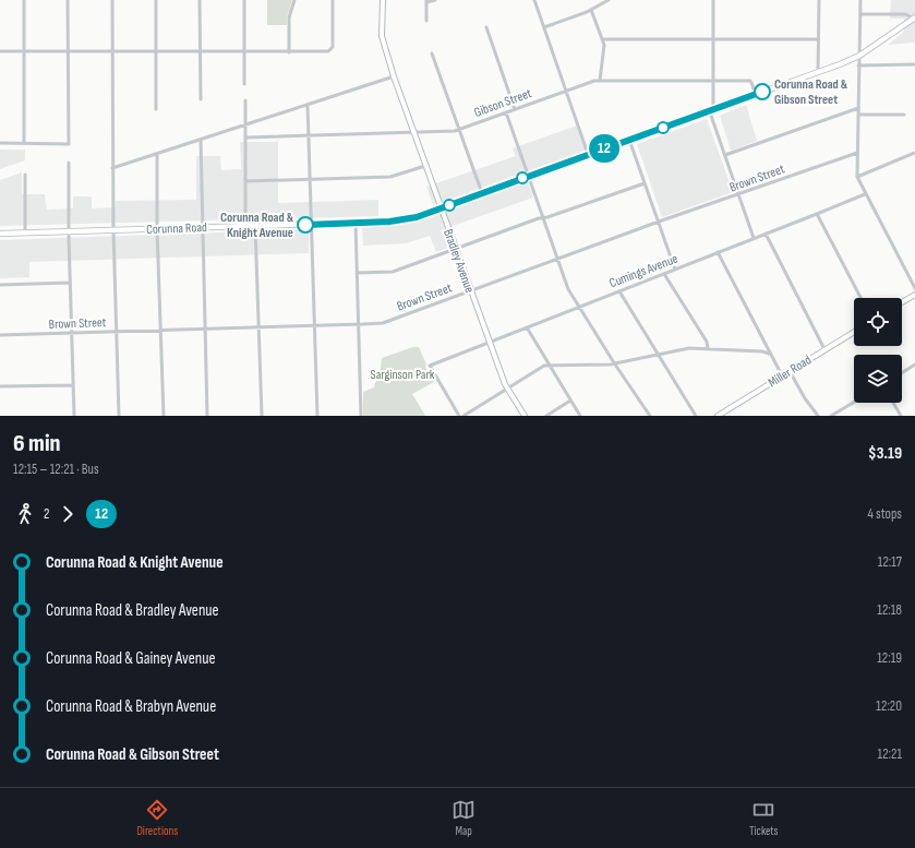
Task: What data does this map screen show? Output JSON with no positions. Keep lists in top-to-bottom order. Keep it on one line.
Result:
{"streets":{"main road":["Corunna Road"],"street":["Gibson Street","Brown Street","Bradley Avenue","Cumings Avenue","Miller Road"]},"crossings":[["Gibson Street","Corunna Road"],["Gibson Street","Bradley Avenue"],["Brown Street","Bradley Avenue"],["Corunna Road","Bradley Avenue"],["Bradley Avenue","Cumings Avenue"]],"parks":["Sarginson Park"],"places":["Corunna Road & Gibson Street","Corunna Road & Knight Avenue"],"lines":["bus line 12"],"page":{"on_map":"12","heading":["6 min","12:15 – 12:21 · Bus","$3.19"],"legs":["2","12","4 stops"],"list":[{"name":"Corunna Road & Knight Avenue","value":"12:17"},{"name":"Corunna Road & Bradley Avenue","value":"12:18"},{"name":"Corunna Road & Gainey Avenue","value":"12:19"},{"name":"Corunna Road & Brabyn Avenue","value":"12:20"},{"name":"Corunna Road & Gibson Street","value":"12:21"}],"tabs":["Directions","Map","Tickets"]}}
